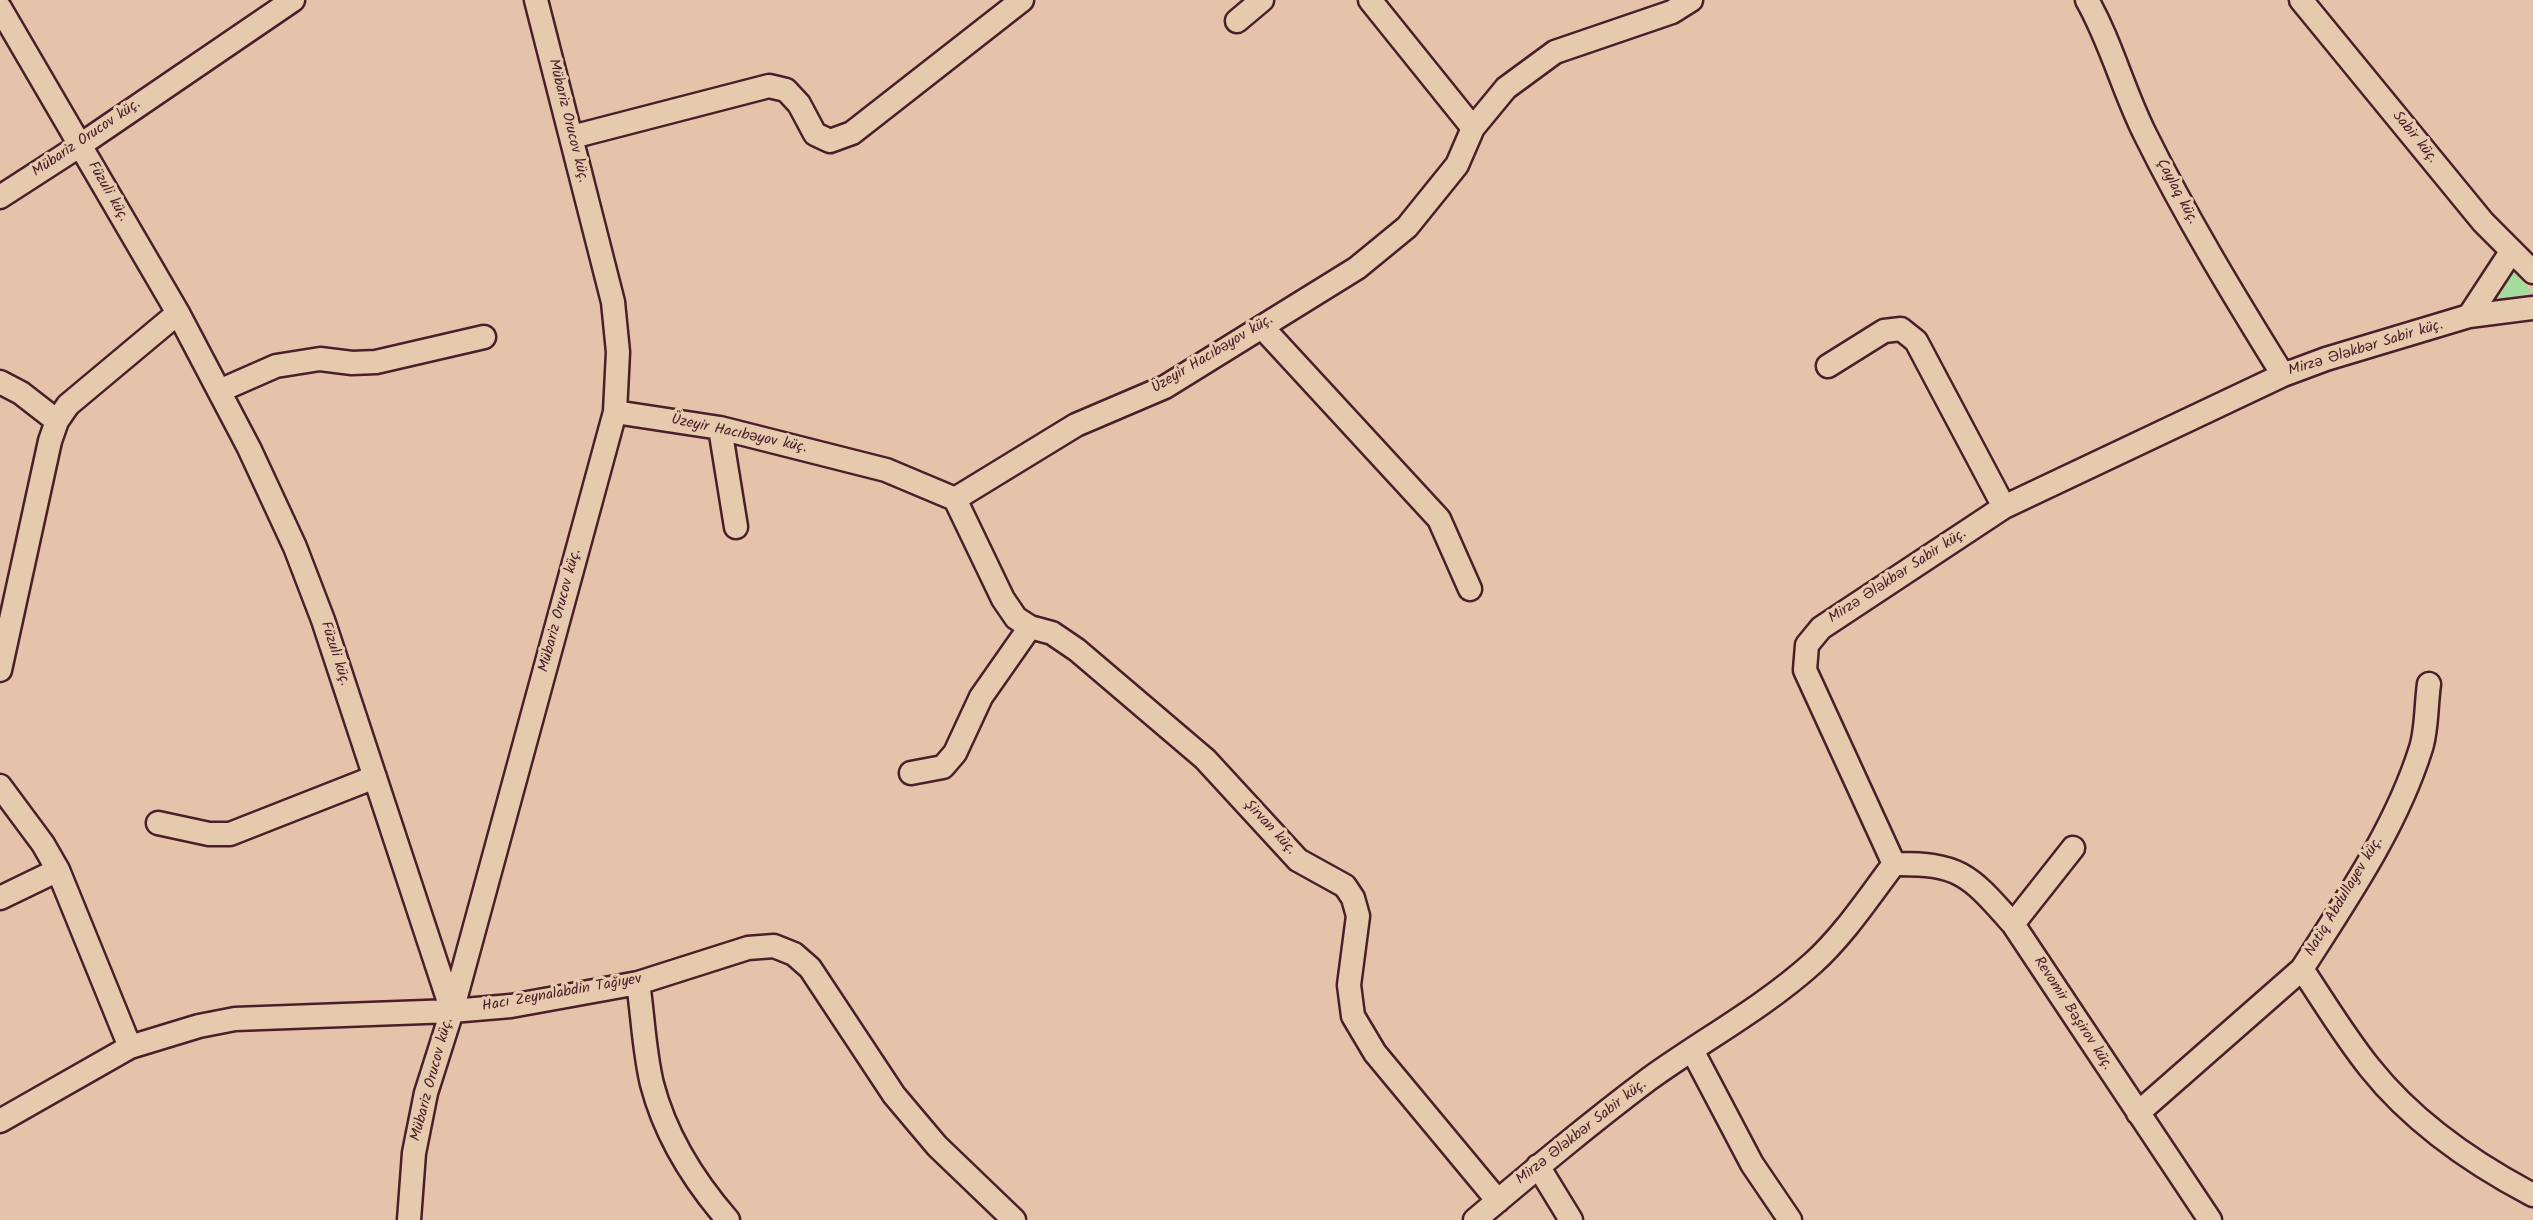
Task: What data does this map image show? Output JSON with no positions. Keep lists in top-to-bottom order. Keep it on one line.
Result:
{"streets":{"street":["Mübariz Orucov küç.","Sabir küç.","Füzuli küç.","Çaylaq küç.","Mirzə Ələkbər Sabir küç.","Üzeyir Hacıbəyov küç.","Şirvan küç.","Natiq Abdullayev küç.","Hacı Zeynalabdin Tağıyev","Revomir Bəşirov küç."]},"crossings":[["Mübariz Orucov küç.","Füzuli küç."],["Mübariz Orucov küç.","Üzeyir Hacıbəyov küç."],["Mübariz Orucov küç.","Hacı Zeynalabdin Tağıyev"],["Füzuli küç.","Hacı Zeynalabdin Tağıyev"],["Çaylaq küç.","Mirzə Ələkbər Sabir küç."],["Mirzə Ələkbər Sabir küç.","Şirvan küç."],["Mirzə Ələkbər Sabir küç.","Revomir Bəşirov küç."],["Üzeyir Hacıbəyov küç.","Şirvan küç."]]}
